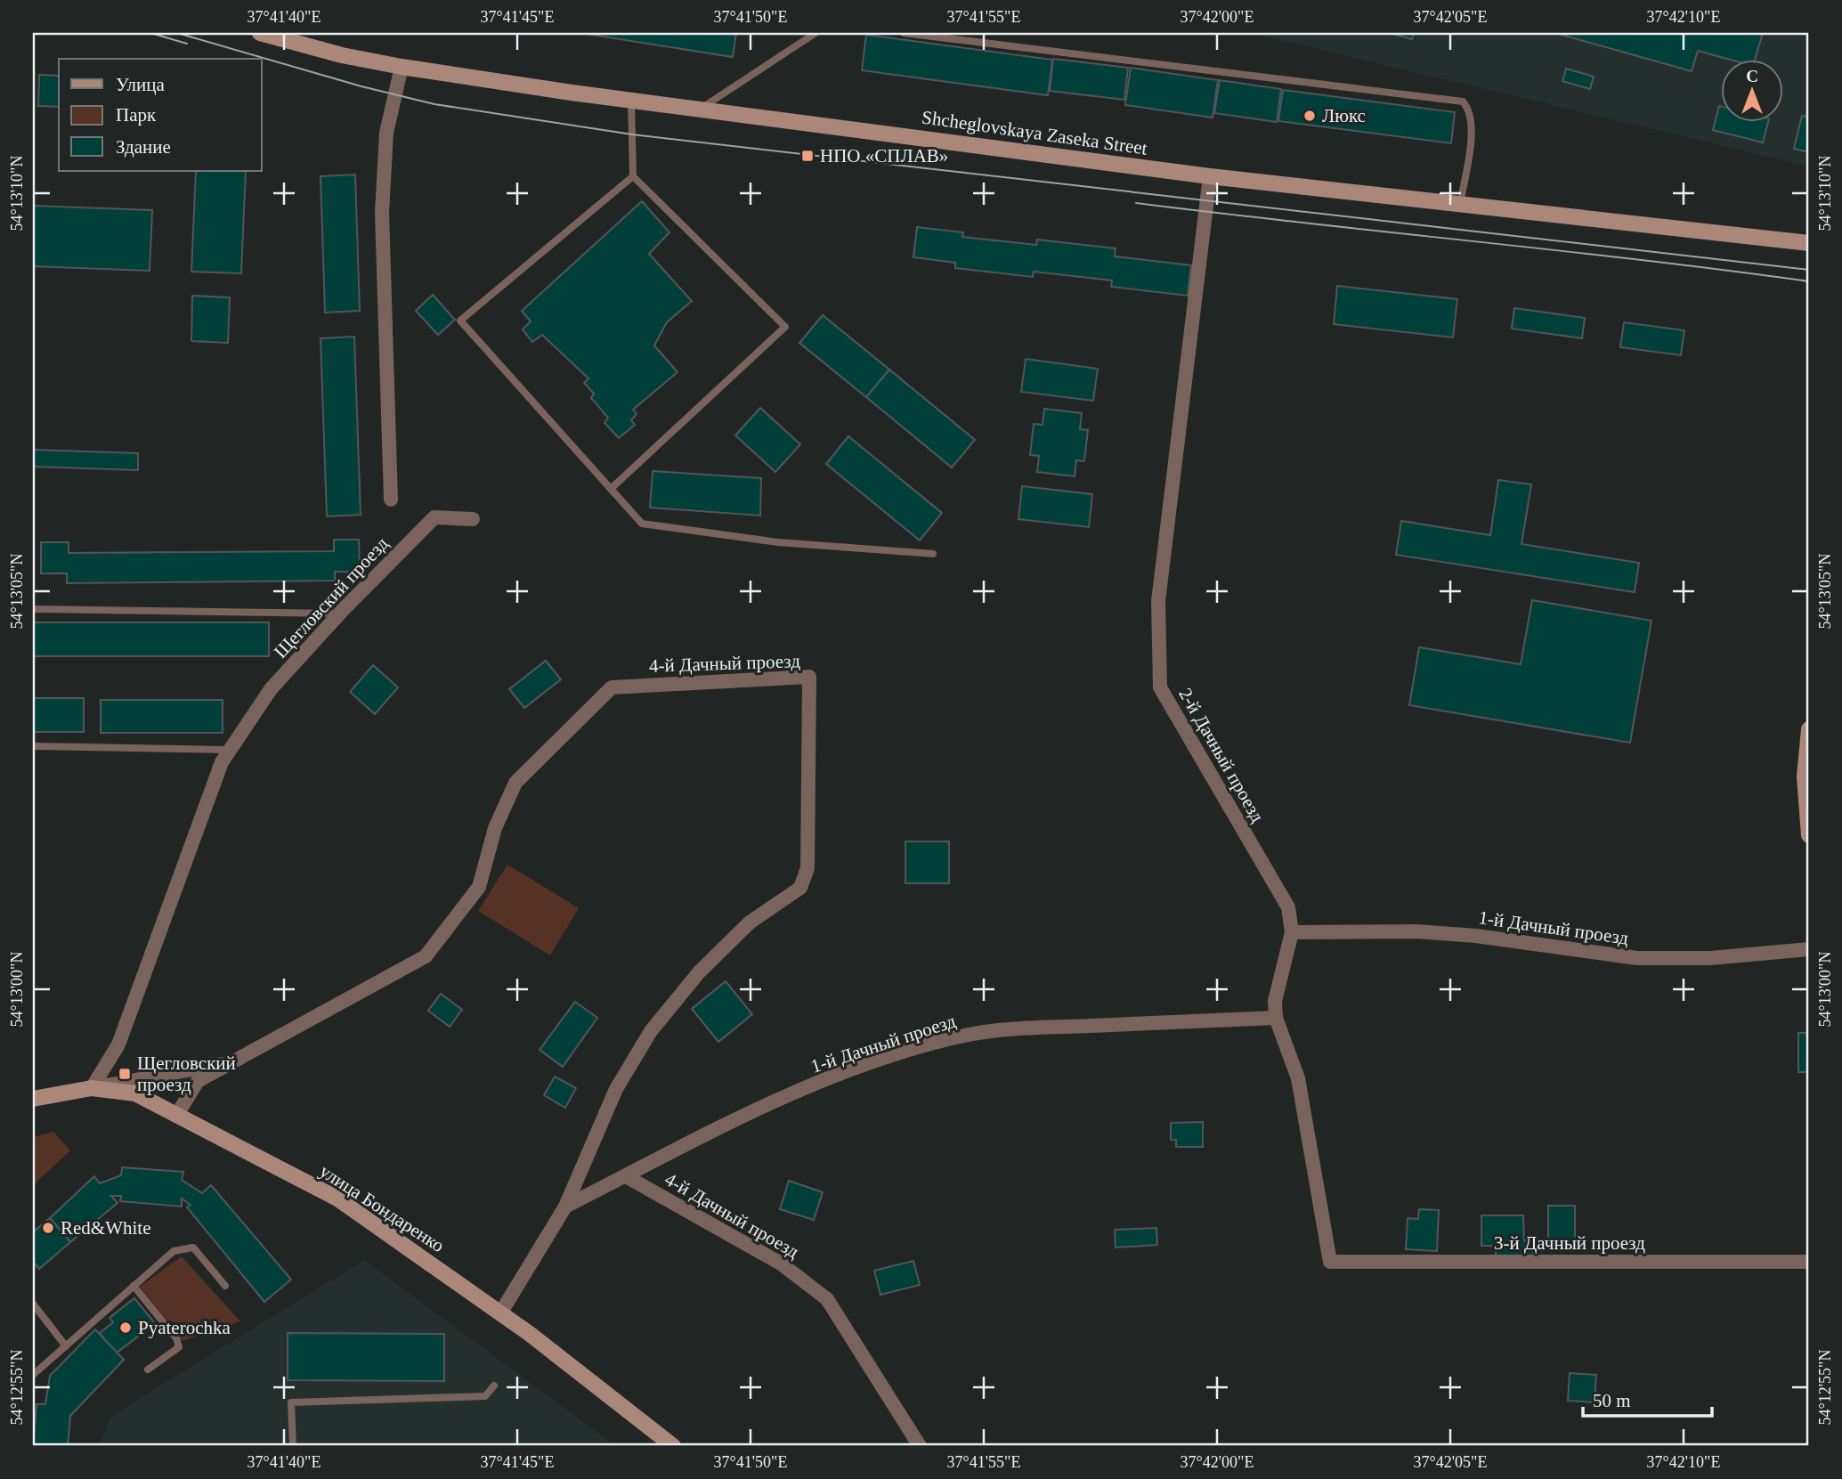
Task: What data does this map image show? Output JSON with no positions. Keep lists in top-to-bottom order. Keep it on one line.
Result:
{"streets":{"street":["Shcheglovskaya Zaseka Street","Щегловский проезд","4-й Дачный проезд","2-й Дачный проезд","1-й Дачный проезд","улица Бондаренко","3-й Дачный проезд"]},"crossings":[["Shcheglovskaya Zaseka Street","2-й Дачный проезд"],["Щегловский проезд","улица Бондаренко"],["4-й Дачный проезд","1-й Дачный проезд"],["4-й Дачный проезд","улица Бондаренко"],["2-й Дачный проезд","1-й Дачный проезд"],["2-й Дачный проезд","3-й Дачный проезд"]],"places":{"other":["Люкс","Red&White","Pyaterochka"],"transit":["НПО «СПЛАВ»","Щегловский проезд"]},"legend":["Улица","Парк","Здание"],"scale_bar":"50 m","north":"top","coordinates":["37°41'40\"E","37°41'45\"E","37°41'50\"E","37°41'55\"E","37°42'00\"E","37°42'05\"E","37°42'10\"E","54°13'10\"N","54°13'05\"N","54°13'00\"N","54°12'55\"N"]}
